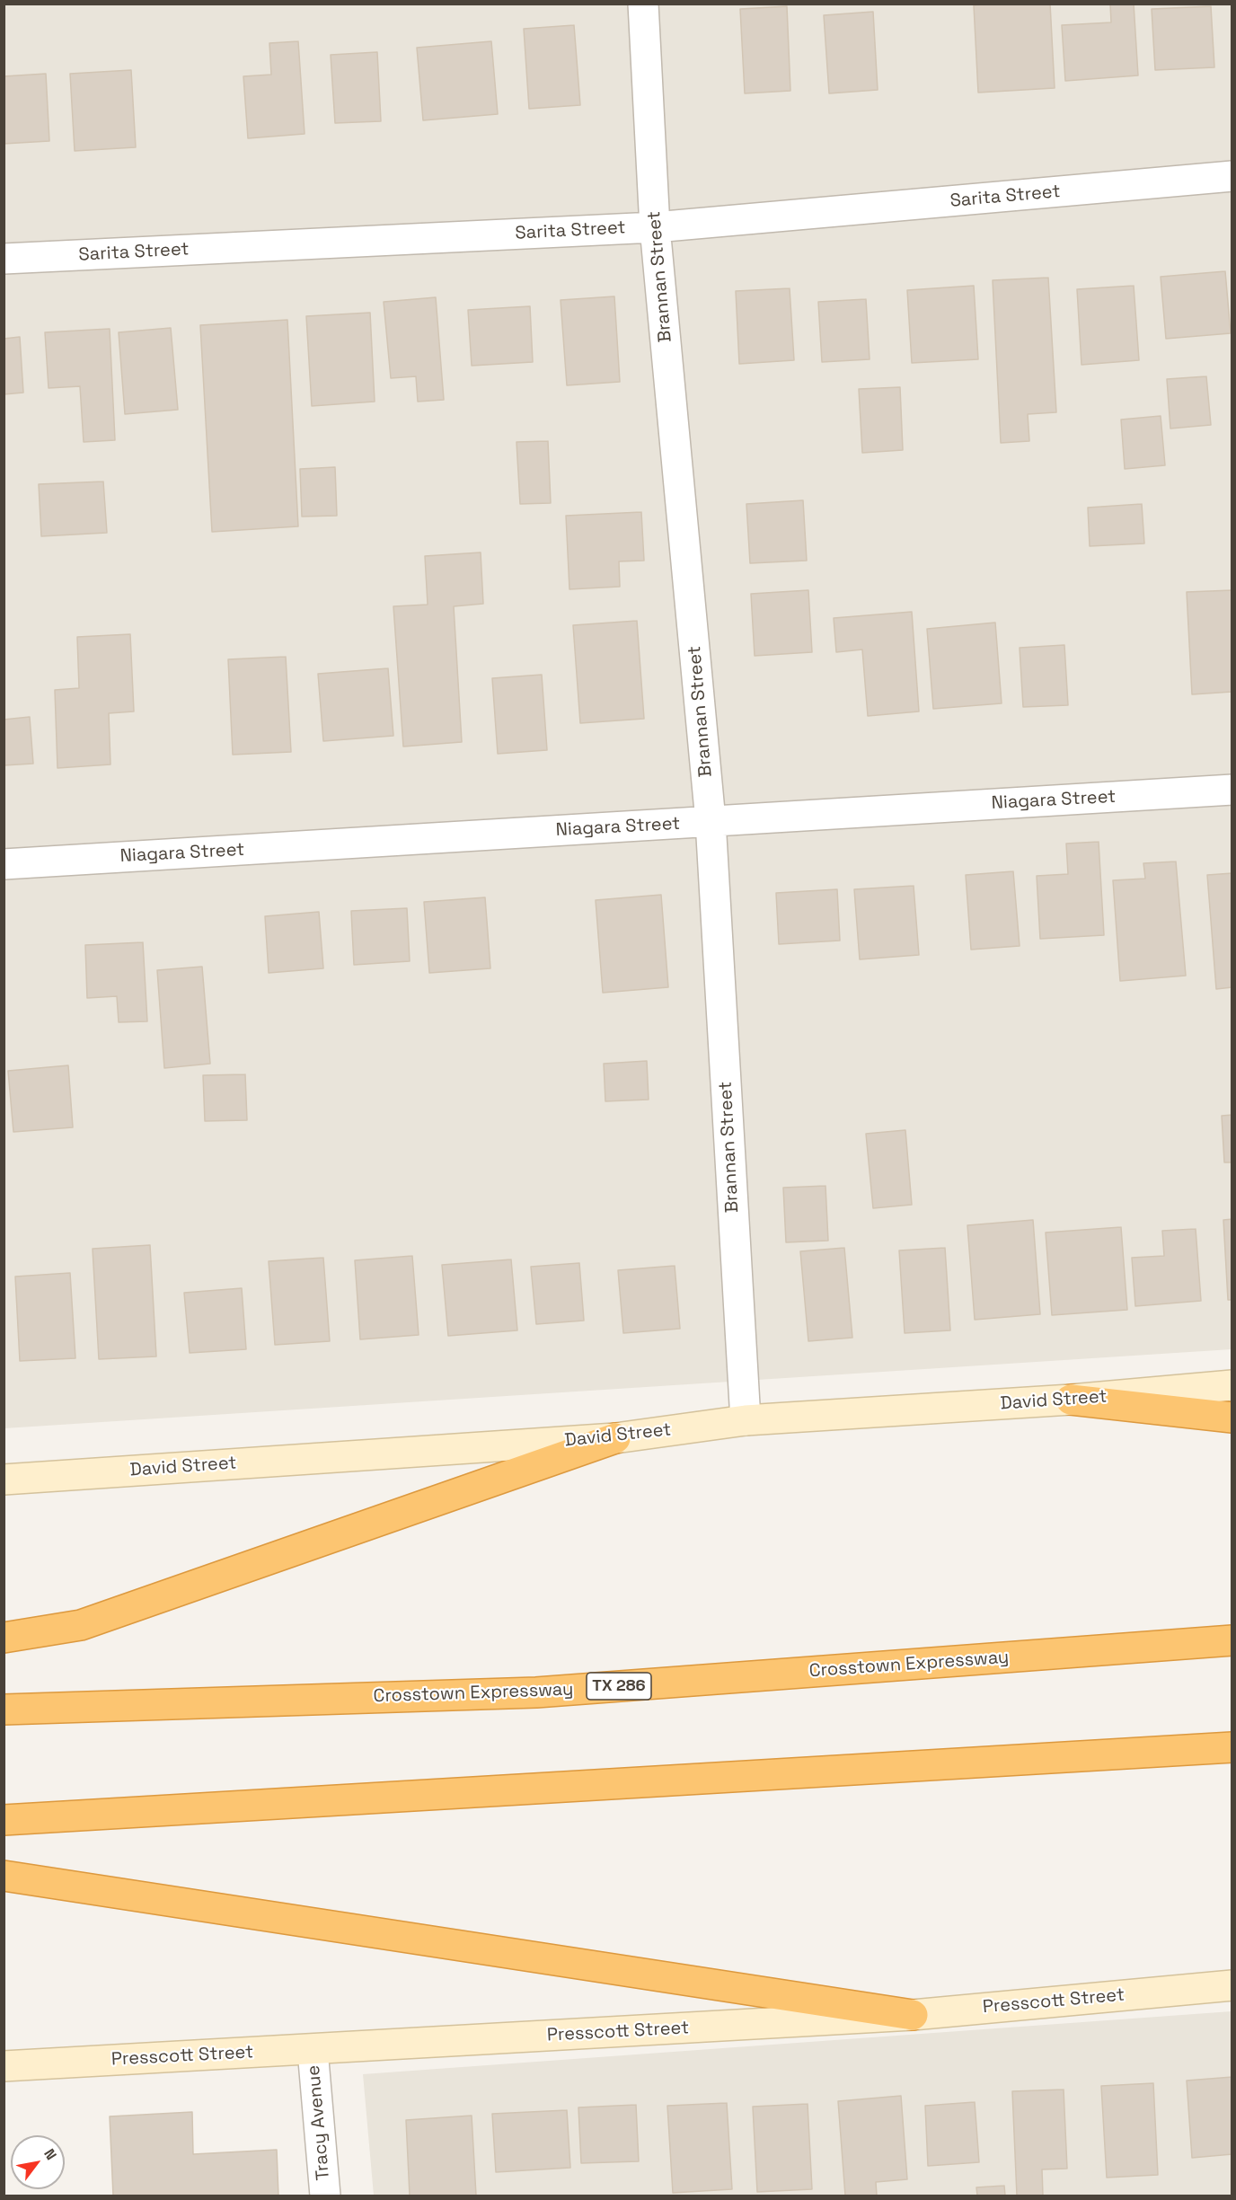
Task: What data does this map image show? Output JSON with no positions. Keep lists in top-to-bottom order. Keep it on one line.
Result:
{"streets":{"highway":["Crosstown Expressway","TX 286"],"main road":["David Street","Presscott Street"],"street":["Sarita Street","Brannan Street","Niagara Street","Tracy Avenue"]},"crossings":[["Sarita Street","Brannan Street"],["Brannan Street","Niagara Street"],["Brannan Street","David Street"],["Presscott Street","Tracy Avenue"]],"north":"top right"}
